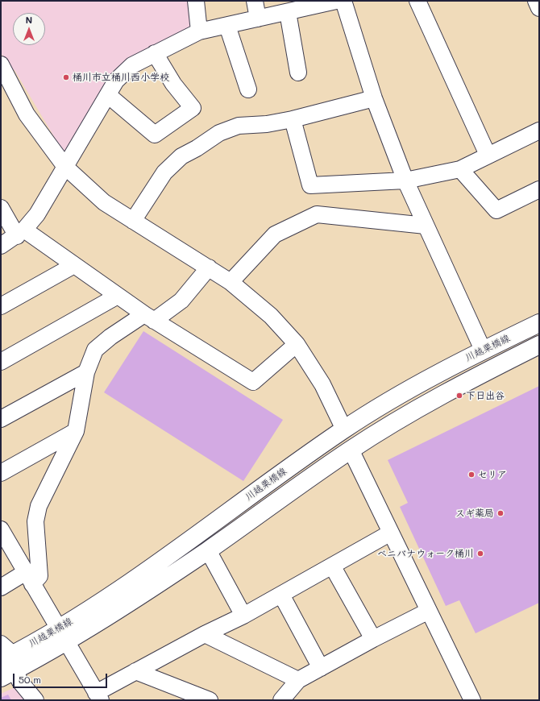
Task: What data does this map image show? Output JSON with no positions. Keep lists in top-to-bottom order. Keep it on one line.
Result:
{"streets":{"main road":["川越栗橋線"]},"places":["桶川市立桶川西小学校","下日出谷","セリア","スギ薬局","ベニバナウォーク桶川"],"scale_bar":"50 m","north":"top"}
